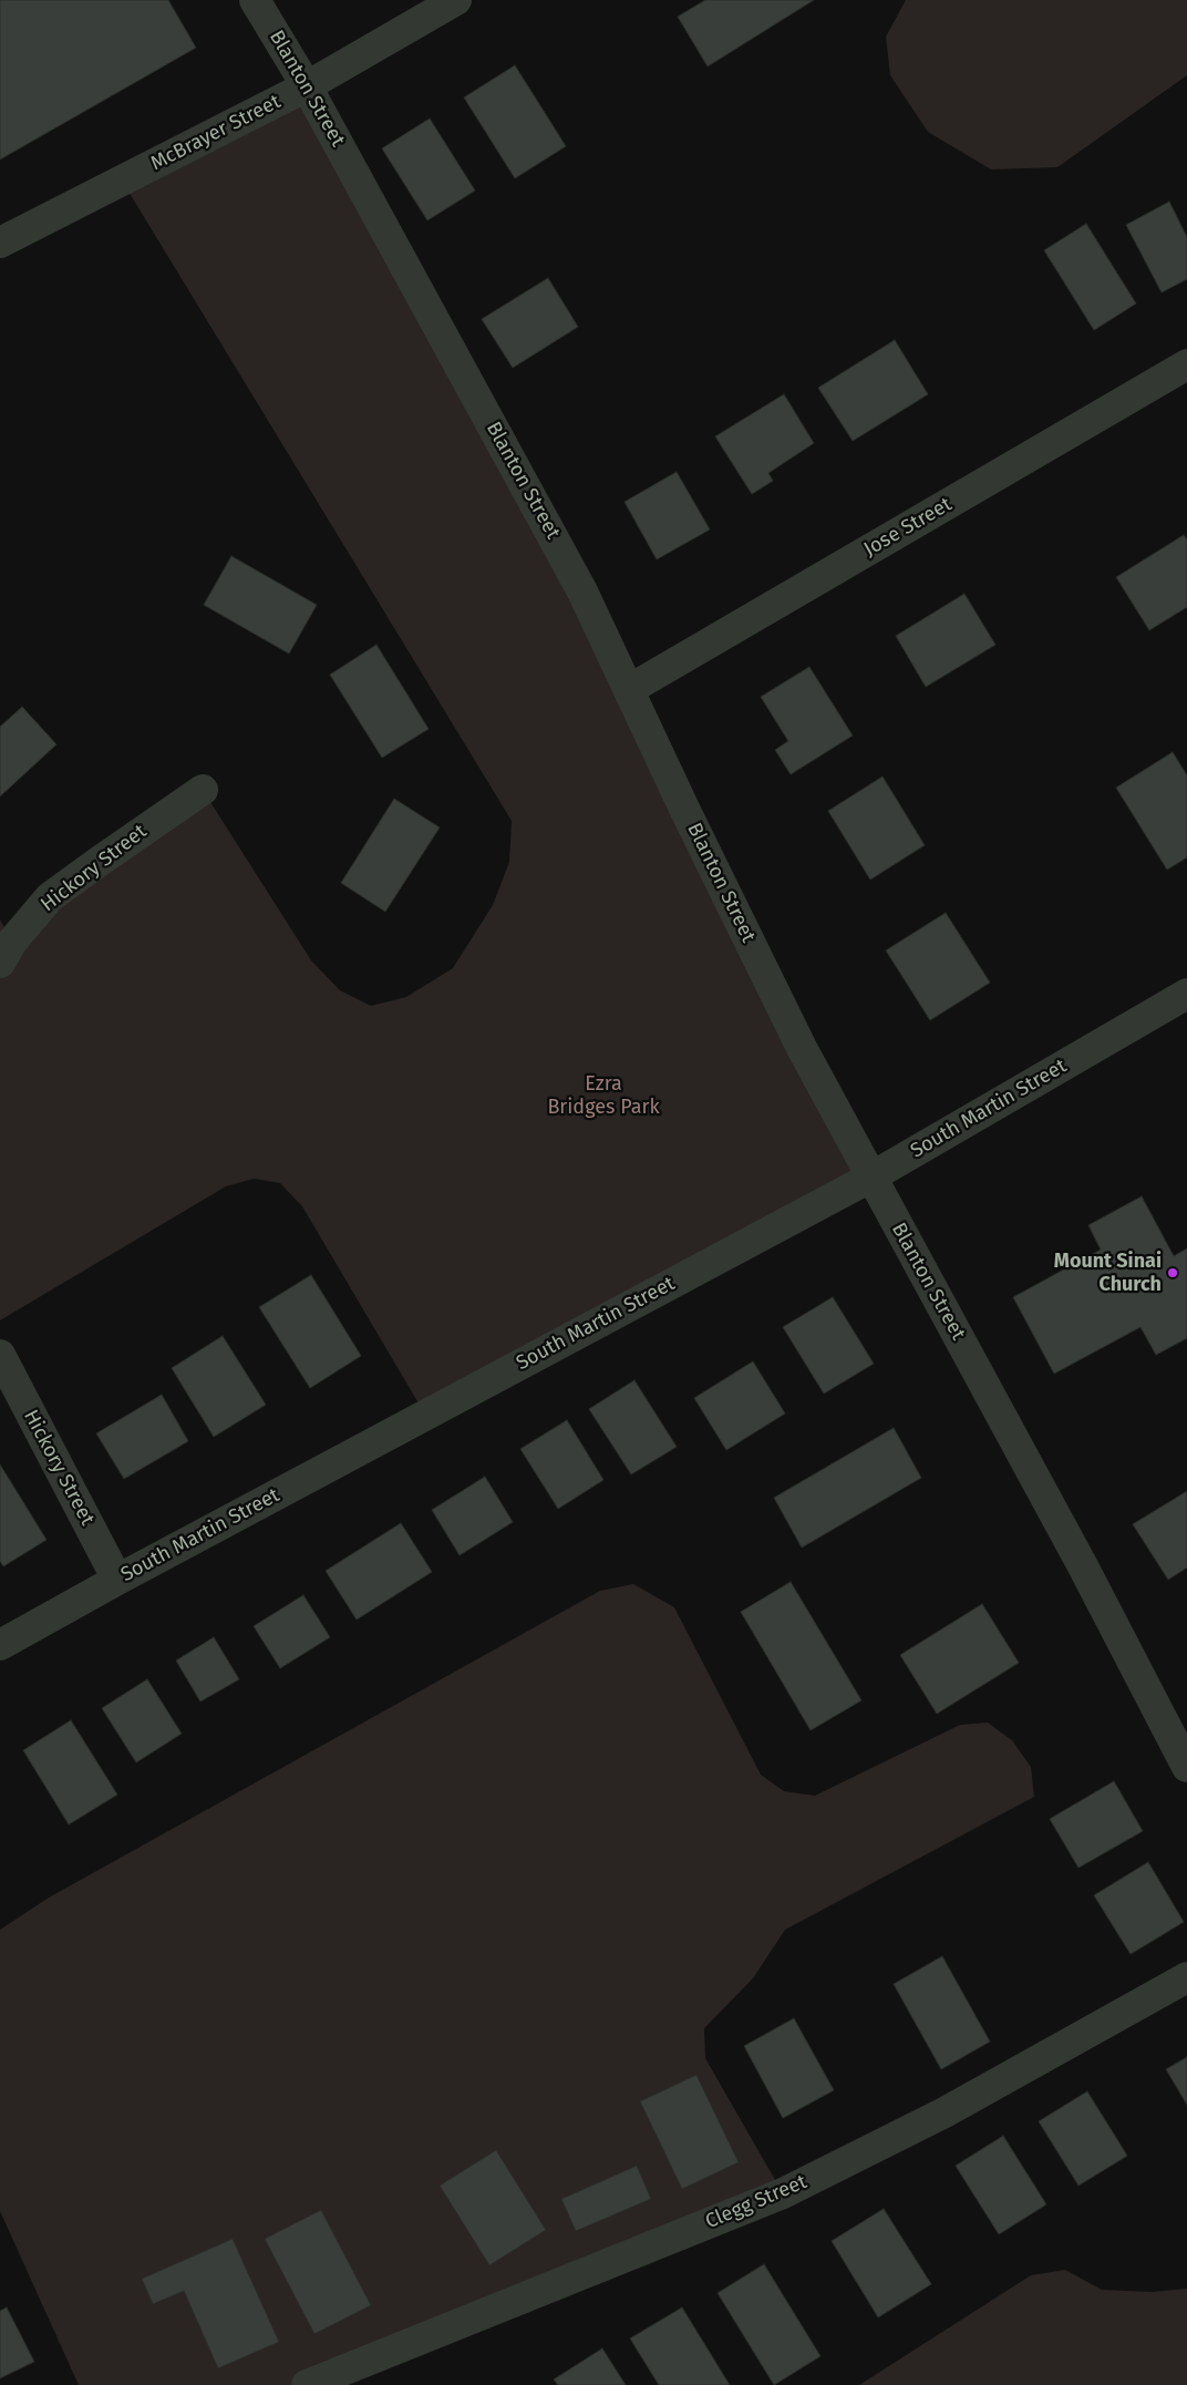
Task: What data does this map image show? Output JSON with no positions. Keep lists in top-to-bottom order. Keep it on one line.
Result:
{"streets":{"street":["Blanton Street","McBrayer Street","Jose Street","Hickory Street","South Martin Street","Clegg Street"]},"crossings":[["Blanton Street","McBrayer Street"],["Blanton Street","Jose Street"],["Blanton Street","South Martin Street"],["Hickory Street","South Martin Street"]],"parks":["Ezra Bridges Park"],"places":["Mount Sinai Church"]}
